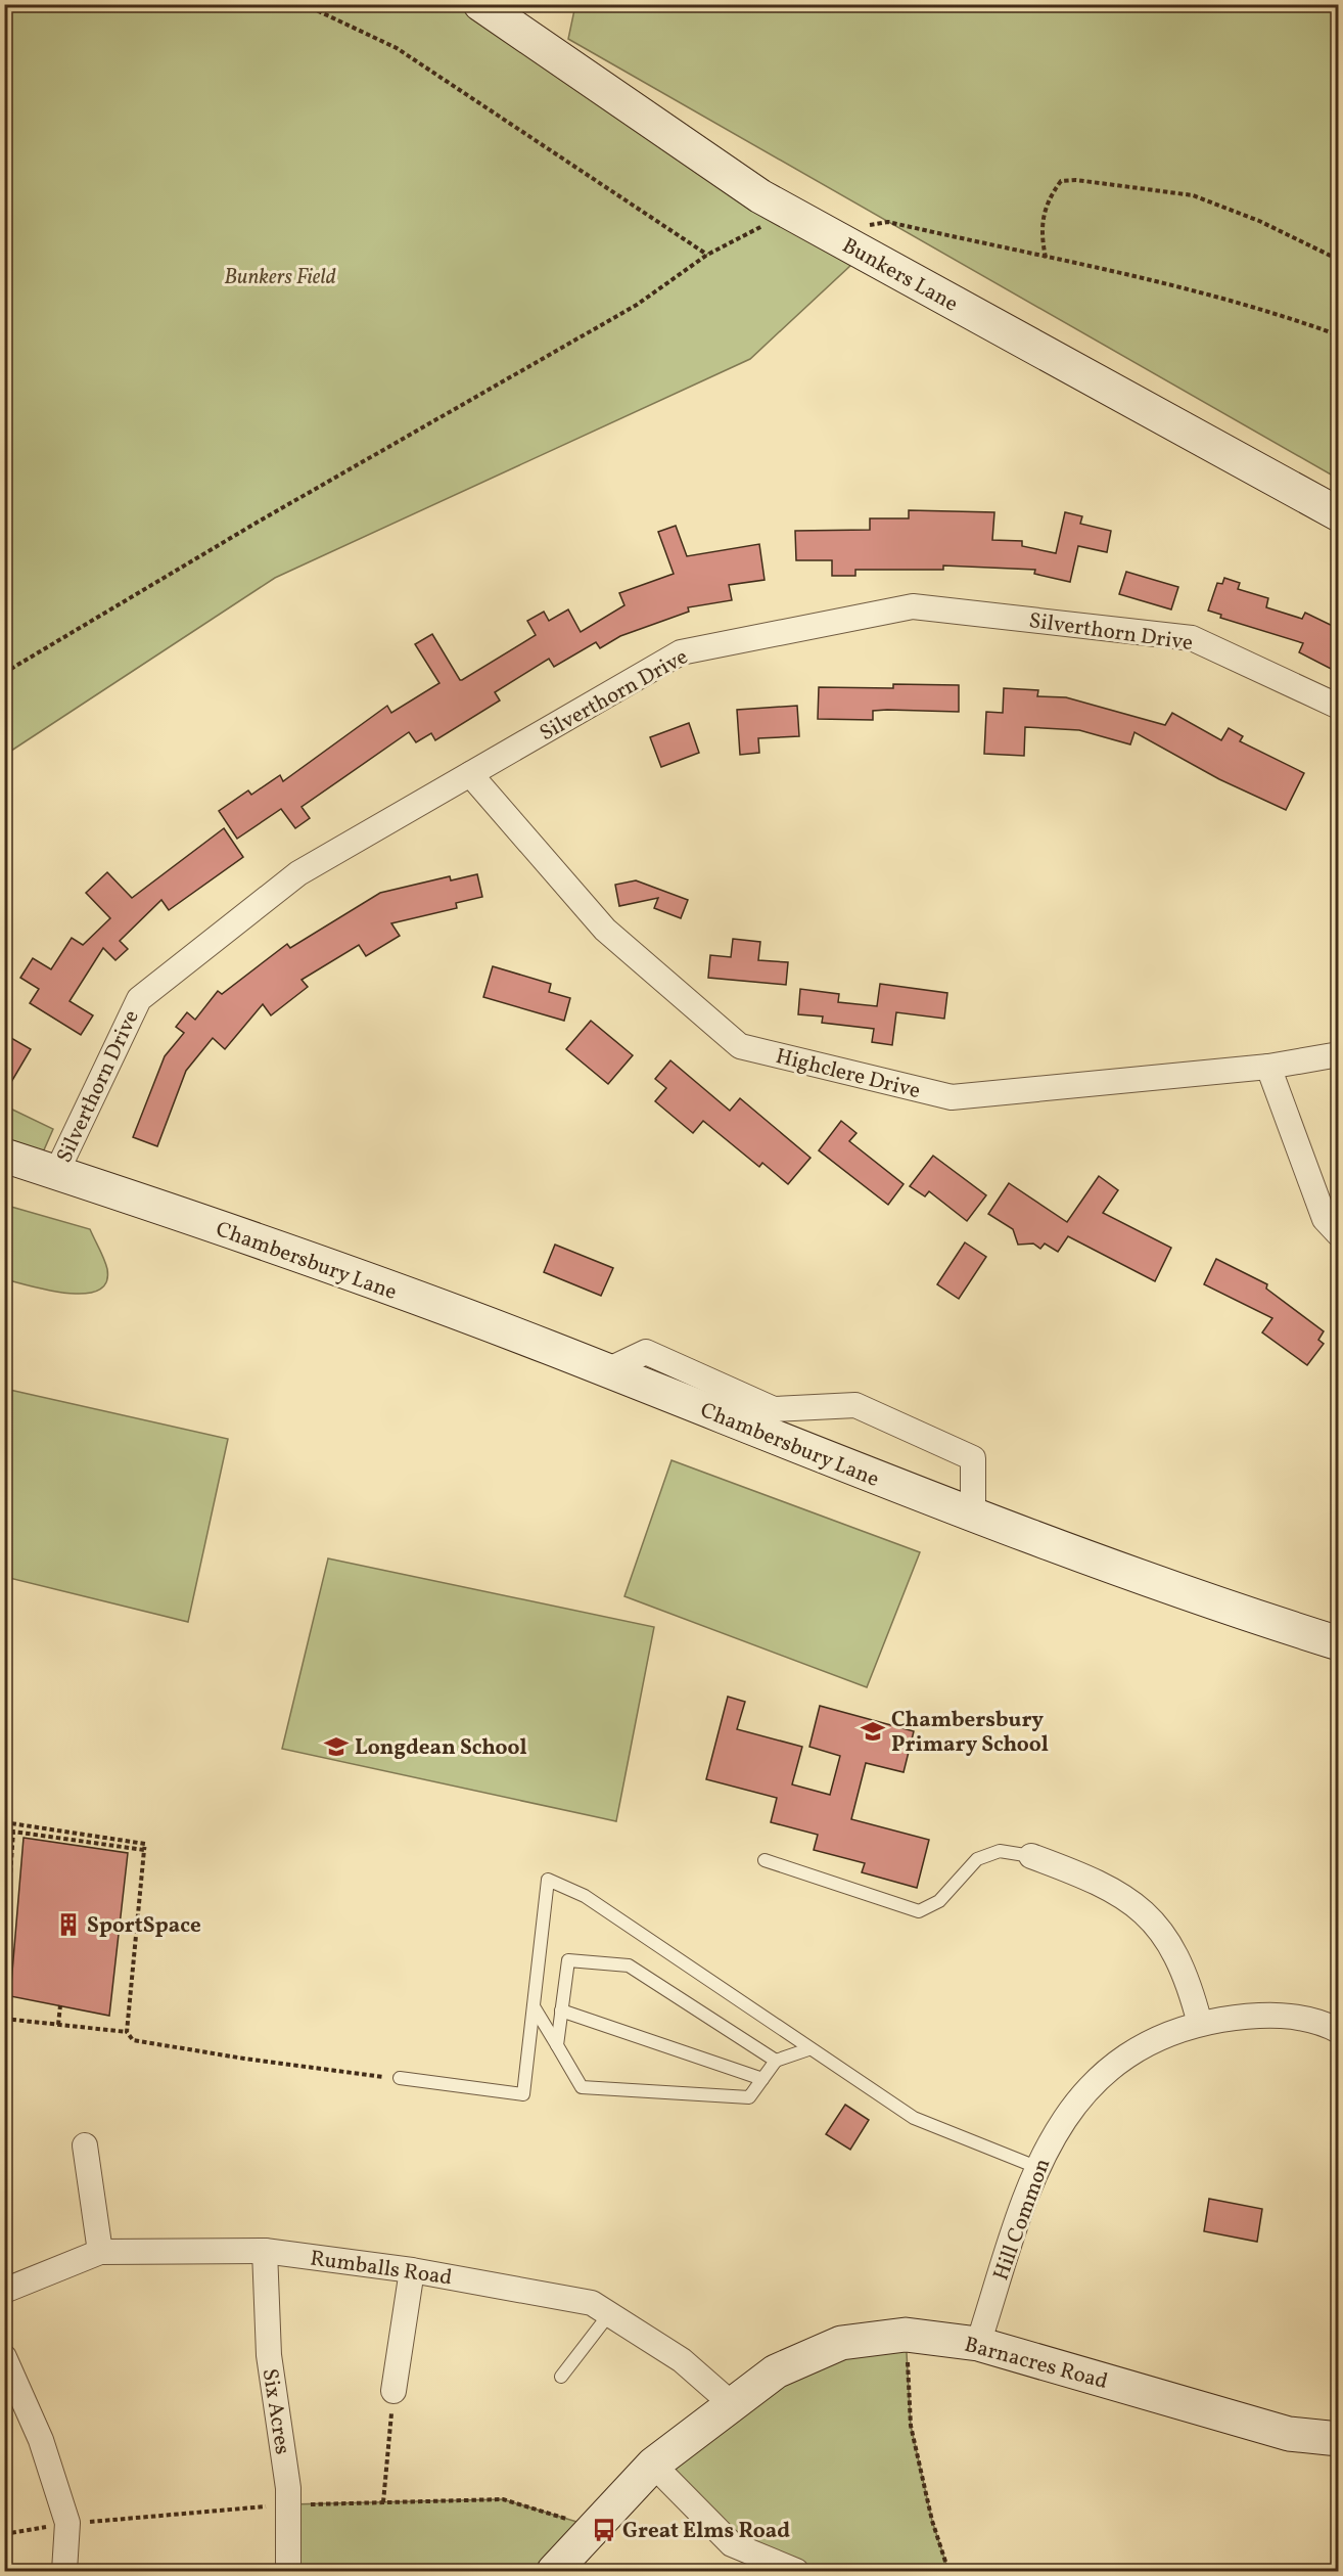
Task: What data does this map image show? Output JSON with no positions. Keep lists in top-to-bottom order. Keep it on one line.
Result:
{"streets":{"street":["Bunkers Lane","Silverthorn Drive","Highclere Drive","Chambersbury Lane","Hill Common","Rumballs Road","Barnacres Road","Six Acres"]},"crossings":[["Silverthorn Drive","Highclere Drive"],["Silverthorn Drive","Chambersbury Lane"],["Hill Common","Barnacres Road"],["Rumballs Road","Barnacres Road"],["Rumballs Road","Six Acres"]],"parks":["Bunkers Field"],"places":{"school or university":["Chambersbury Primary School","Longdean School"],"building":["SportSpace"],"bus stop":["Great Elms Road"]}}
